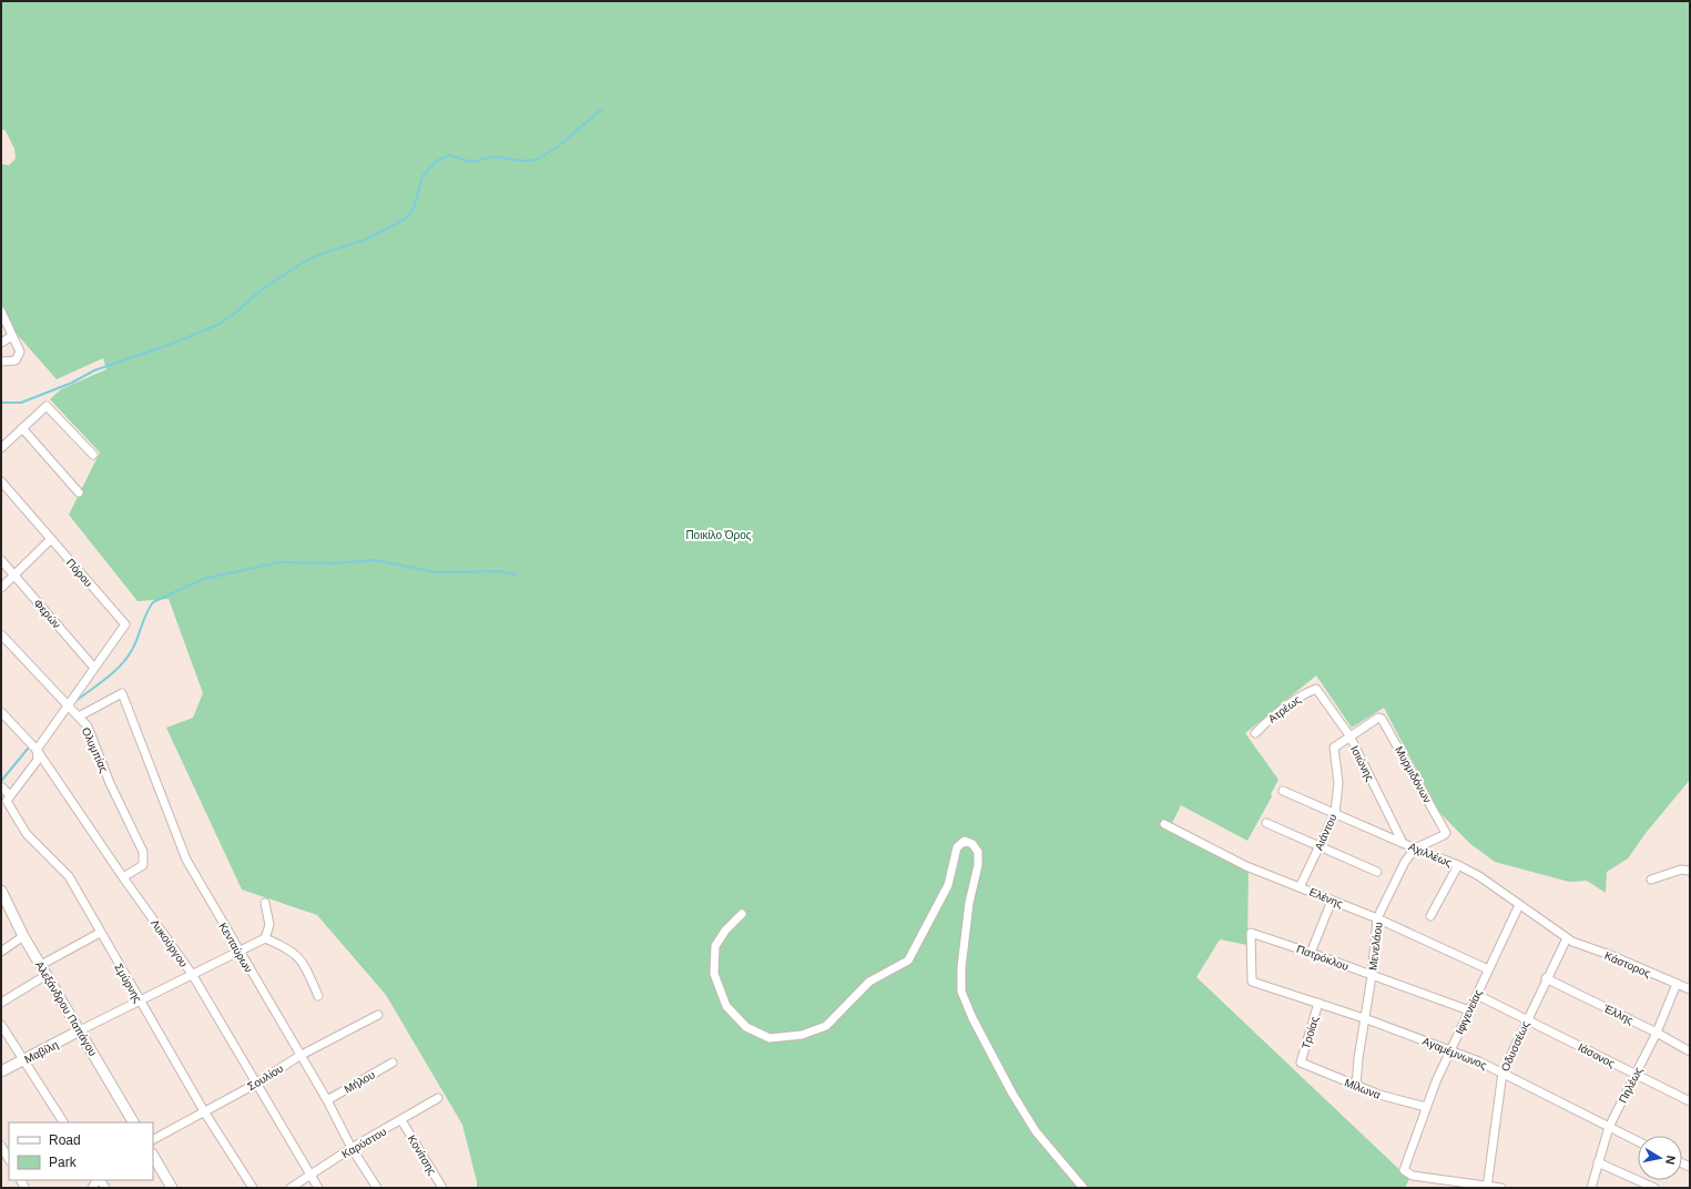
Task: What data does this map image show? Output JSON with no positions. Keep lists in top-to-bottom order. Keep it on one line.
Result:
{"streets":{"street":["Πόρου","Φερών","Ατρέως","Ολυμπίας","Ισιώνης","Μυρμιδόνων","Αιάντου","Αχιλλέως","Ελένης","Λυκούργου","Μενελάου","Κενταύρων","Πατρόκλου","Κάστορος","Σμύρνης","Αλεξάνδρου Παπάγου","Ιφιγενείας","Έλλης","Τροίας","Οδυσσέως","Μαβίλη","Αγαμέμνωνος","Ιάσονος","Σουλίου","Μήλου","Πηλέως","Μίλωνα","Καρύστου","Κονίτσης"]},"crossings":[["Πόρου","Φερών"],["Ατρέως","Ισιώνης"],["Ολυμπίας","Λυκούργου"],["Ολυμπίας","Κενταύρων"],["Ισιώνης","Μυρμιδόνων"],["Ισιώνης","Αιάντου"],["Ισιώνης","Αχιλλέως"],["Μυρμιδόνων","Αιάντου"],["Μυρμιδόνων","Αχιλλέως"],["Μυρμιδόνων","Μενελάου"],["Αιάντου","Αχιλλέως"],["Αιάντου","Ελένης"],["Αχιλλέως","Μενελάου"],["Αχιλλέως","Κάστορος"],["Αχιλλέως","Ιφιγενείας"],["Αχιλλέως","Οδυσσέως"],["Ελένης","Μενελάου"],["Ελένης","Ιφιγενείας"],["Λυκούργου","Σουλίου"],["Λυκούργου","Καρύστου"],["Μενελάου","Πατρόκλου"],["Μενελάου","Αγαμέμνωνος"],["Μενελάου","Μίλωνα"],["Κενταύρων","Σουλίου"],["Κενταύρων","Μήλου"],["Κενταύρων","Καρύστου"],["Πατρόκλου","Ιφιγενείας"],["Πατρόκλου","Αγαμέμνωνος"],["Κάστορος","Οδυσσέως"],["Κάστορος","Πηλέως"],["Σμύρνης","Σουλίου"],["Αλεξάνδρου Παπάγου","Μαβίλη"],["Ιφιγενείας","Οδυσσέως"],["Ιφιγενείας","Αγαμέμνωνος"],["Ιφιγενείας","Ιάσονος"],["Ιφιγενείας","Μίλωνα"],["Έλλης","Οδυσσέως"],["Έλλης","Πηλέως"],["Τροίας","Αγαμέμνωνος"],["Τροίας","Μίλωνα"],["Οδυσσέως","Αγαμέμνωνος"],["Οδυσσέως","Ιάσονος"],["Αγαμέμνωνος","Πηλέως"],["Ιάσονος","Πηλέως"],["Καρύστου","Κονίτσης"]],"parks":["Ποικίλο Όρος"],"legend":["Road","Park"],"north":"right"}
